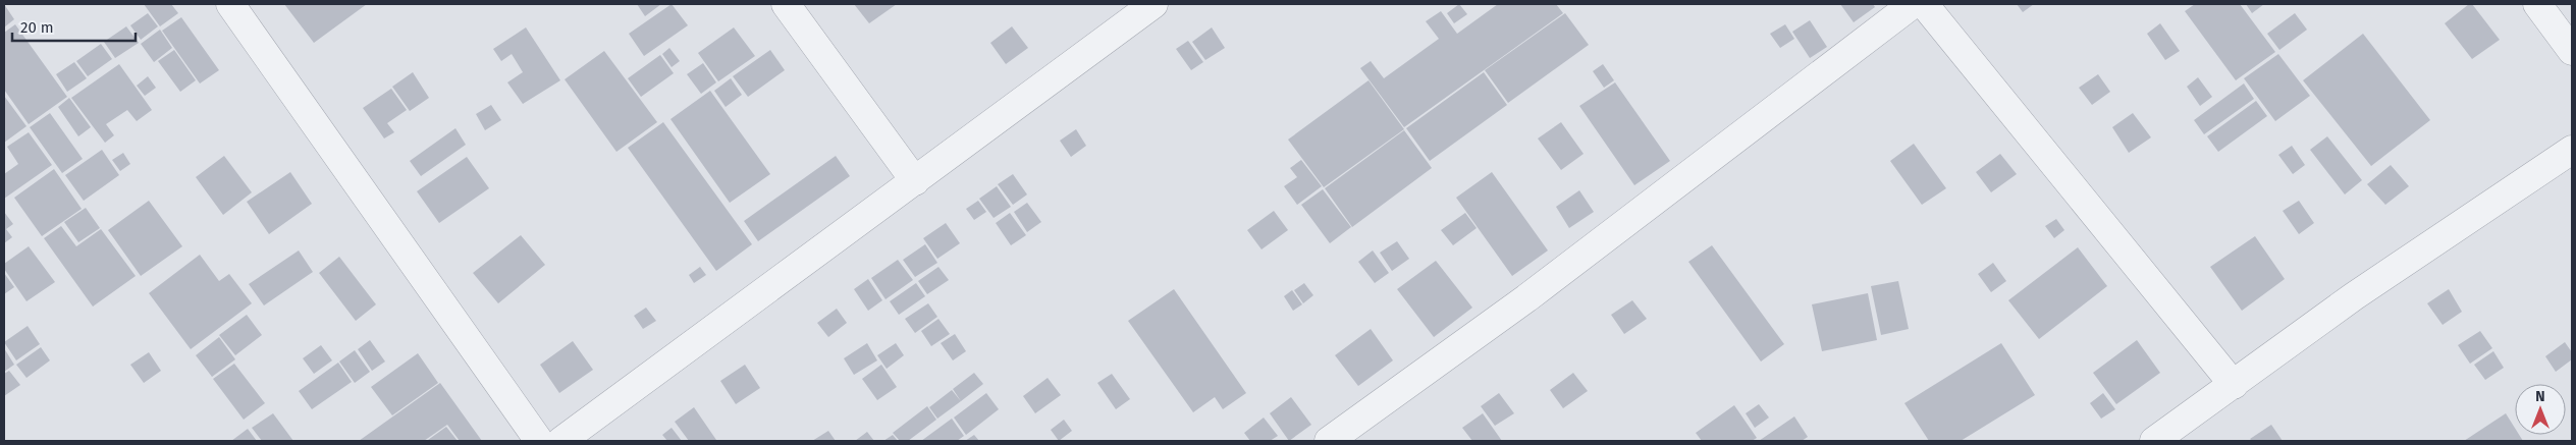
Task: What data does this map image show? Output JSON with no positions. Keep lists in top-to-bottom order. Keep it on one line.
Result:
{"scale_bar":"20 m","north":"top"}
